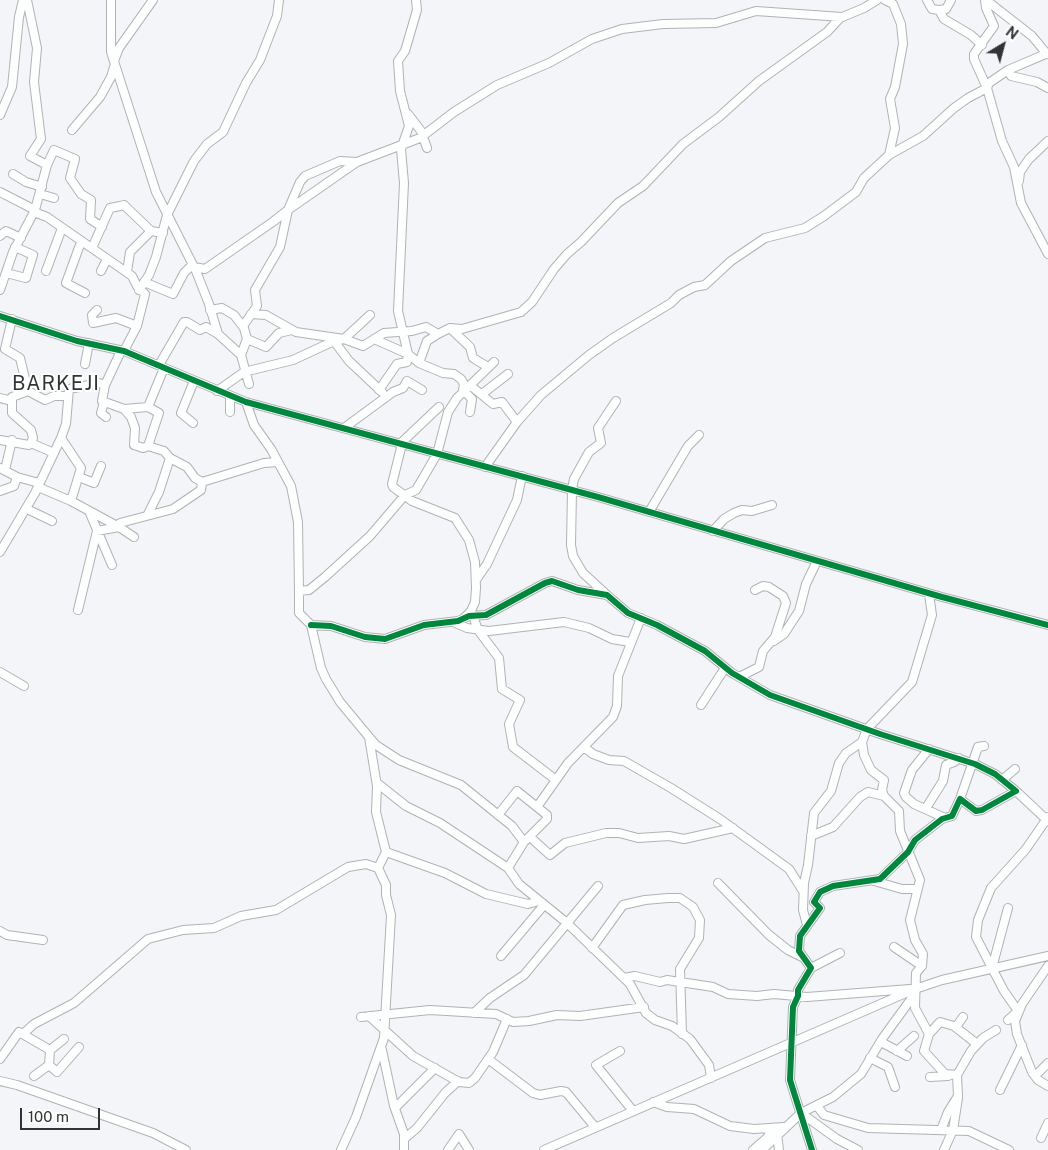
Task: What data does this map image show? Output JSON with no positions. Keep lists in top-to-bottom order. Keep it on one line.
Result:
{"districts":["BARKEJI"],"scale_bar":"100 m","north":"top right"}
